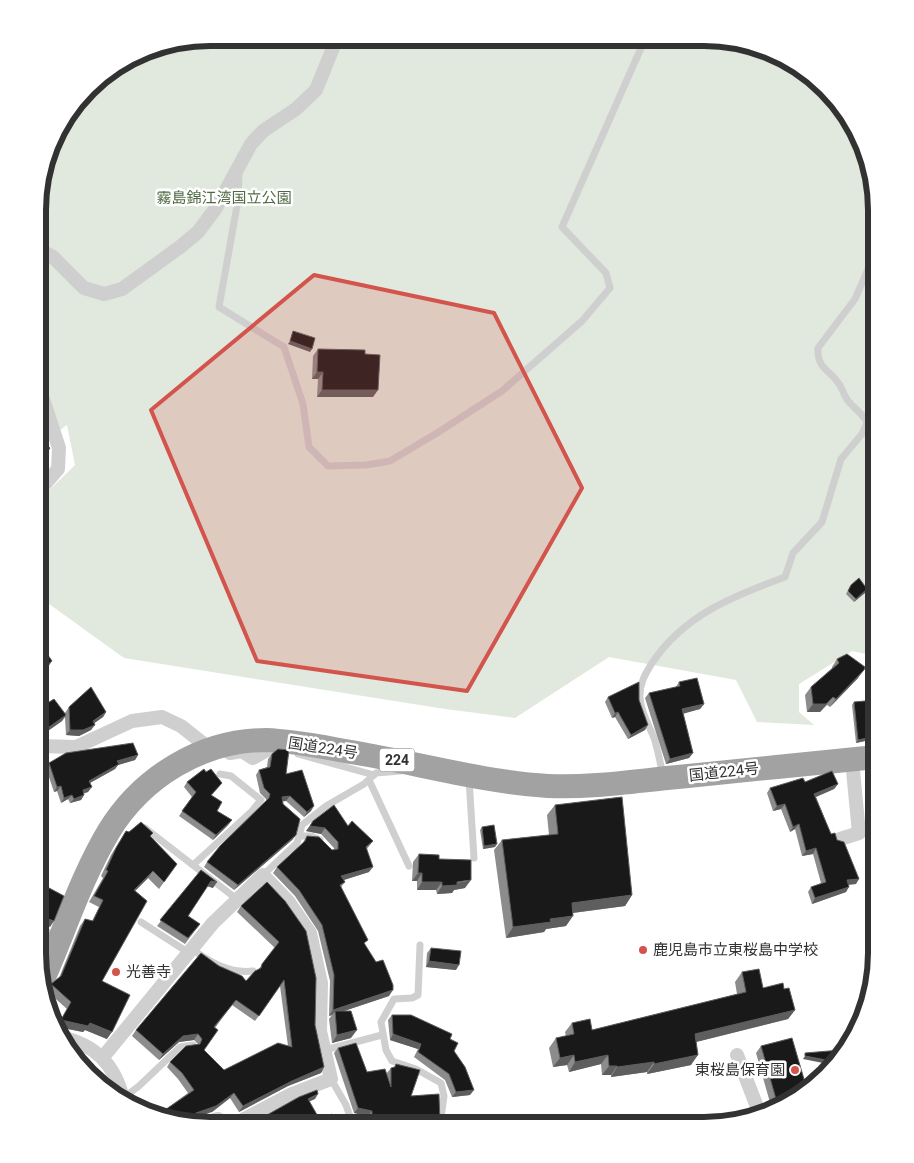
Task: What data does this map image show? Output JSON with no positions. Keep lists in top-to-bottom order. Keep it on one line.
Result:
{"streets":{"highway":["国道224号","224"]},"parks":["霧島錦江湾国立公園"],"places":["鹿児島市立東桜島中学校","光善寺","東桜島保育園"]}
